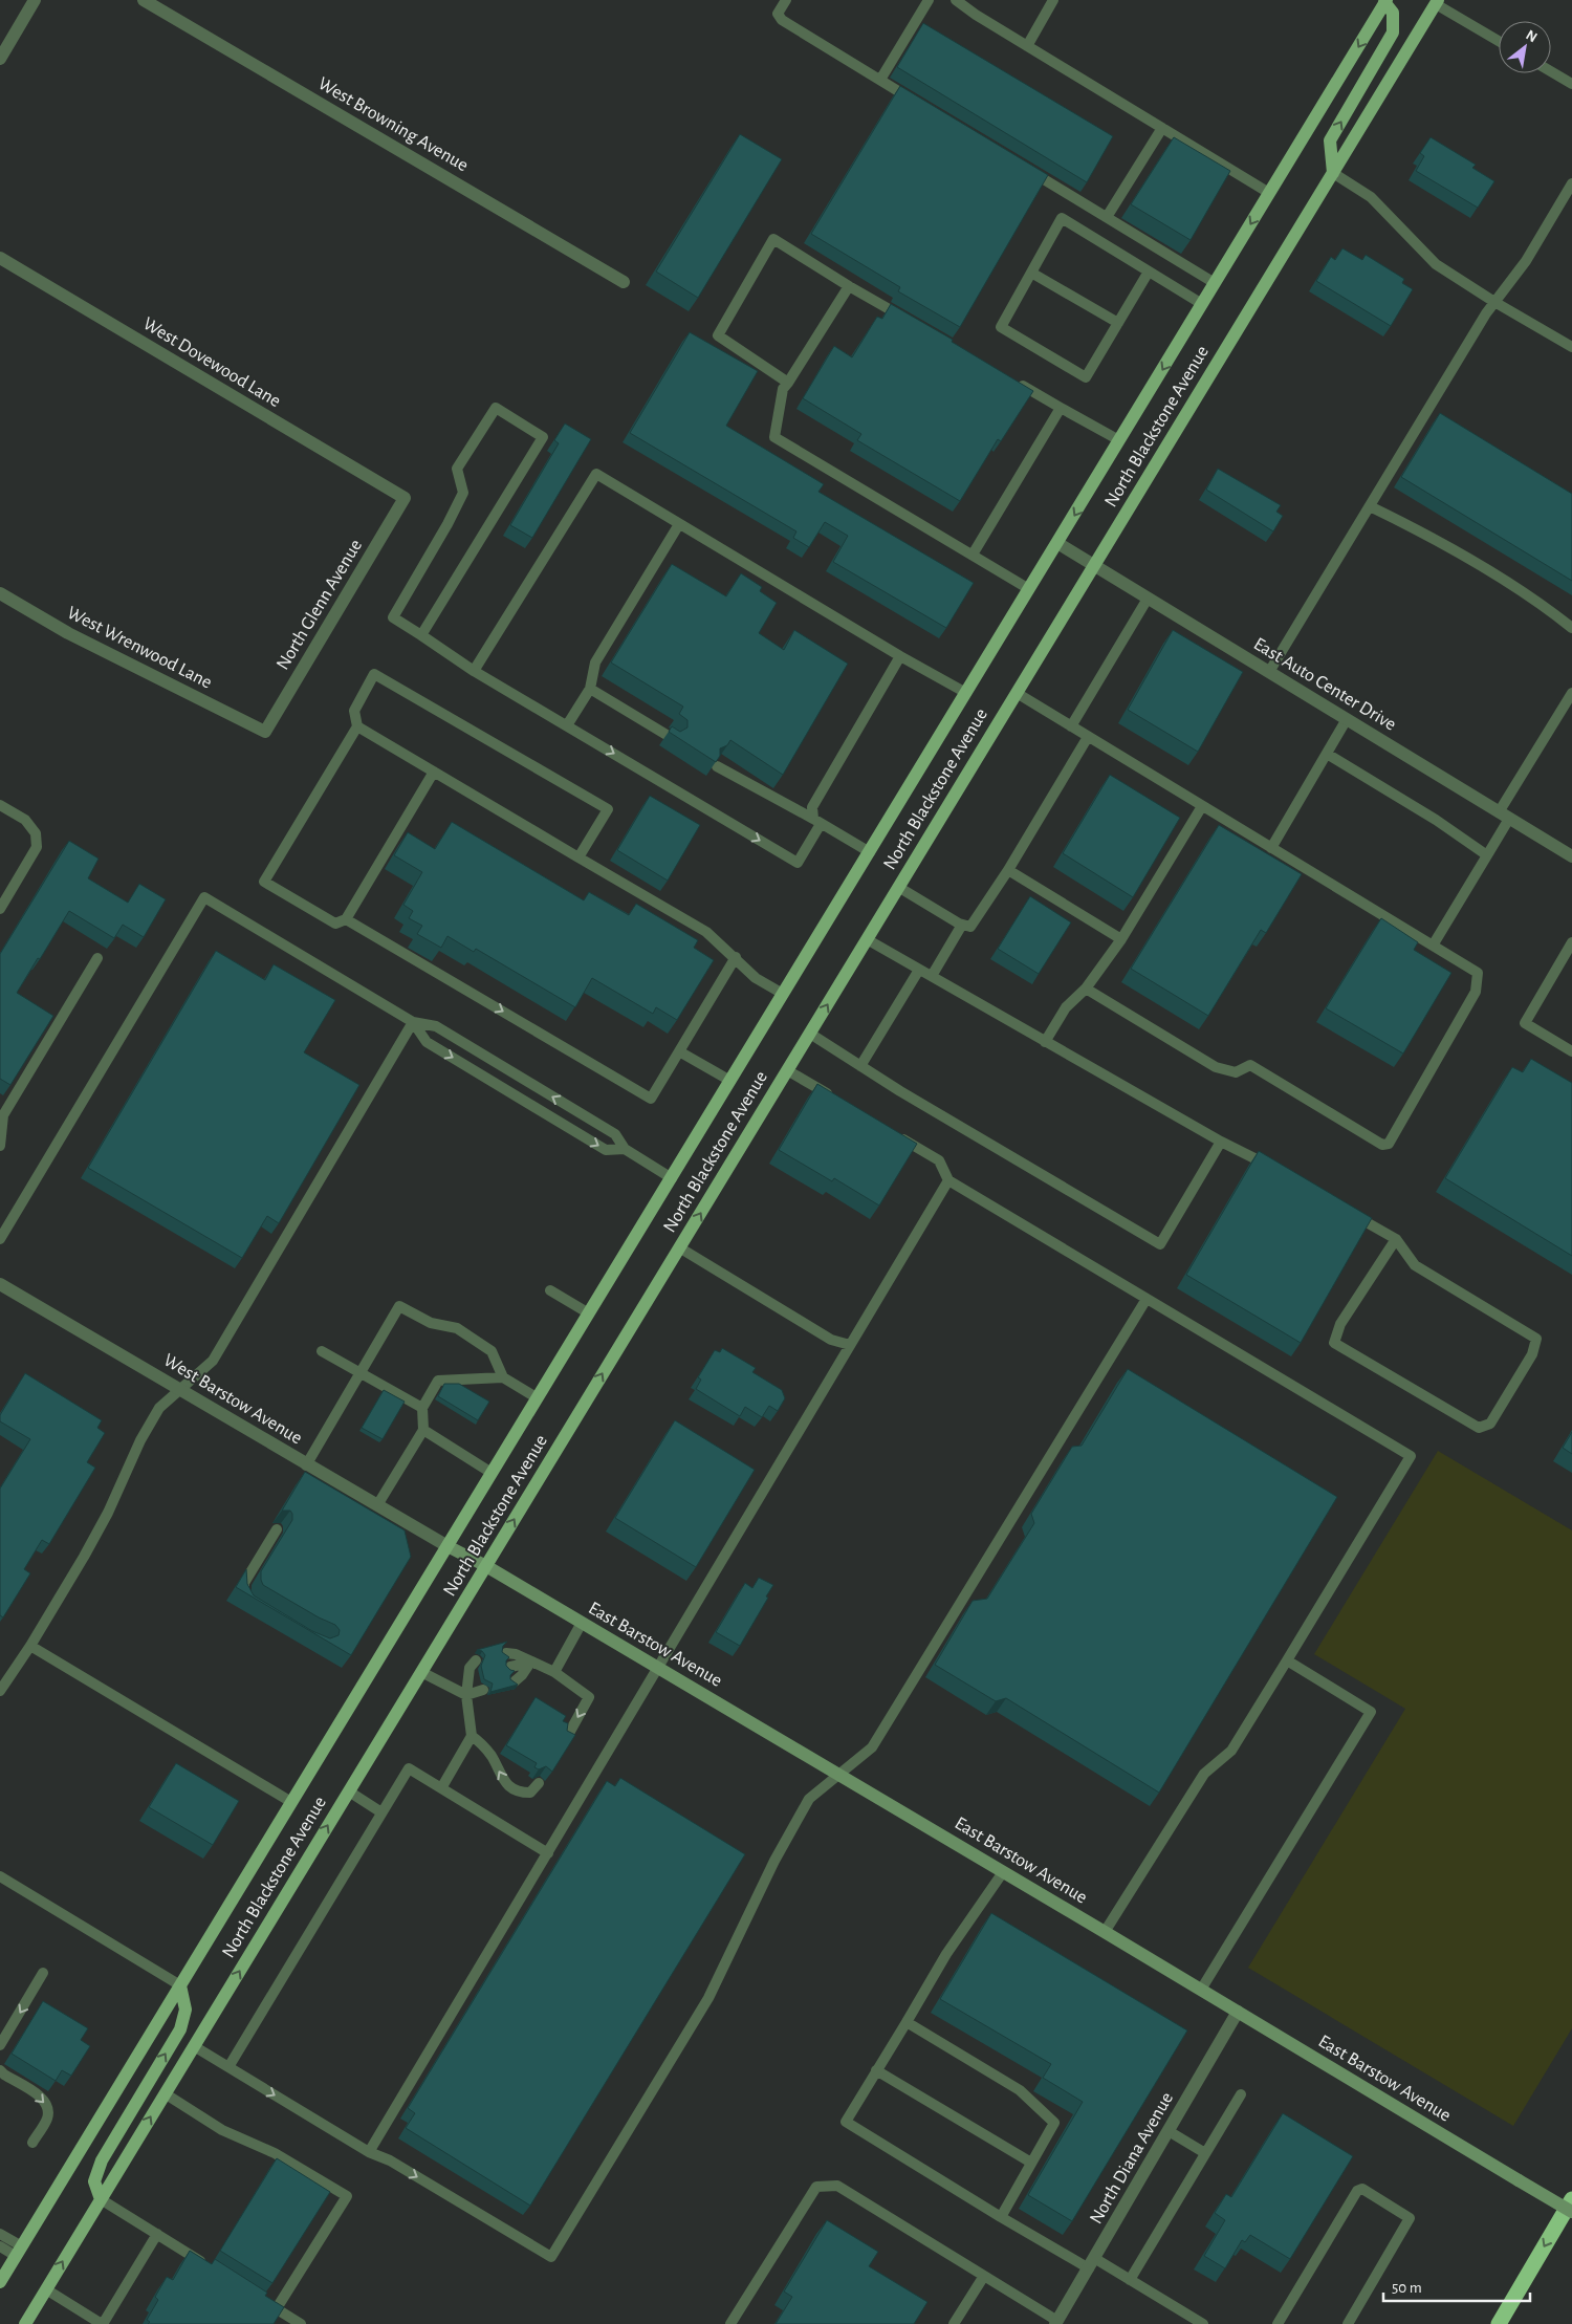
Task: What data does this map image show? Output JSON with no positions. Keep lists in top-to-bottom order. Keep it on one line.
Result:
{"streets":{"main road":["North Blackstone Avenue","East Barstow Avenue"],"street":["West Browning Avenue","West Dovewood Lane","North Glenn Avenue","West Wrenwood Lane","East Auto Center Drive","West Barstow Avenue","North Diana Avenue"]},"crossings":[["West Dovewood Lane","North Glenn Avenue"],["North Blackstone Avenue","East Auto Center Drive"],["North Blackstone Avenue","West Barstow Avenue"],["North Blackstone Avenue","East Barstow Avenue"],["North Glenn Avenue","West Wrenwood Lane"],["West Barstow Avenue","East Barstow Avenue"],["East Barstow Avenue","North Diana Avenue"]],"scale_bar":"50 m","north":"top right"}
